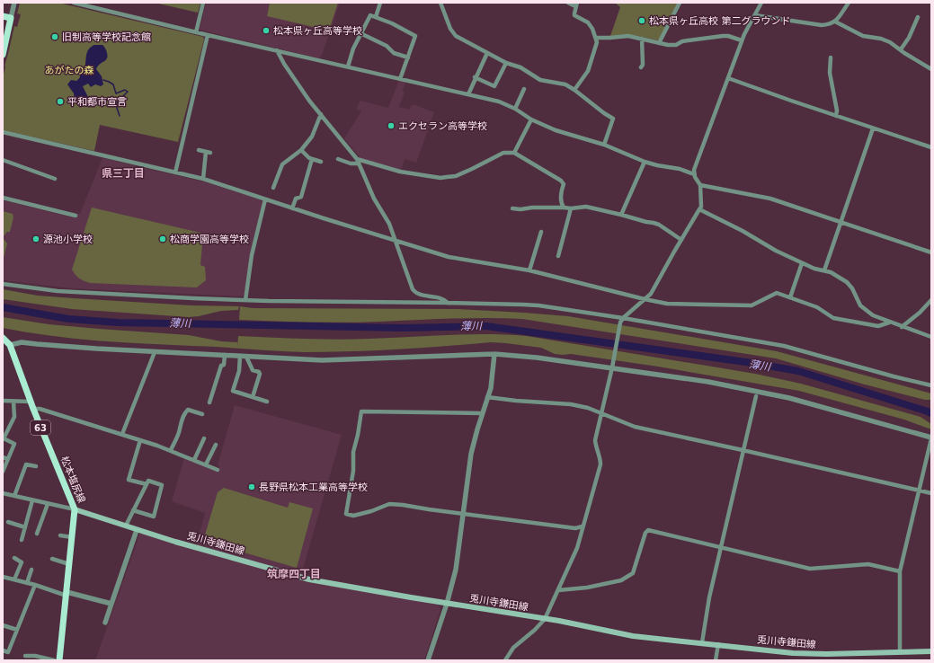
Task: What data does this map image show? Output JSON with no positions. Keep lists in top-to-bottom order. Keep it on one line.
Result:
{"streets":{"main road":["63","松本塩尻線","兎川寺鎌田線"]},"crossings":[["松本塩尻線","兎川寺鎌田線"]],"districts":["県三丁目","筑摩四丁目"],"water":["薄川"],"parks":["あがたの森"],"places":["松本県ヶ丘高校 第二グラウンド","松本県ヶ丘高等学校","旧制高等学校記念館","平和都市宣言","エクセラン高等学校","源池小学校","松商学園高等学校","長野県松本工業高等学校"]}
